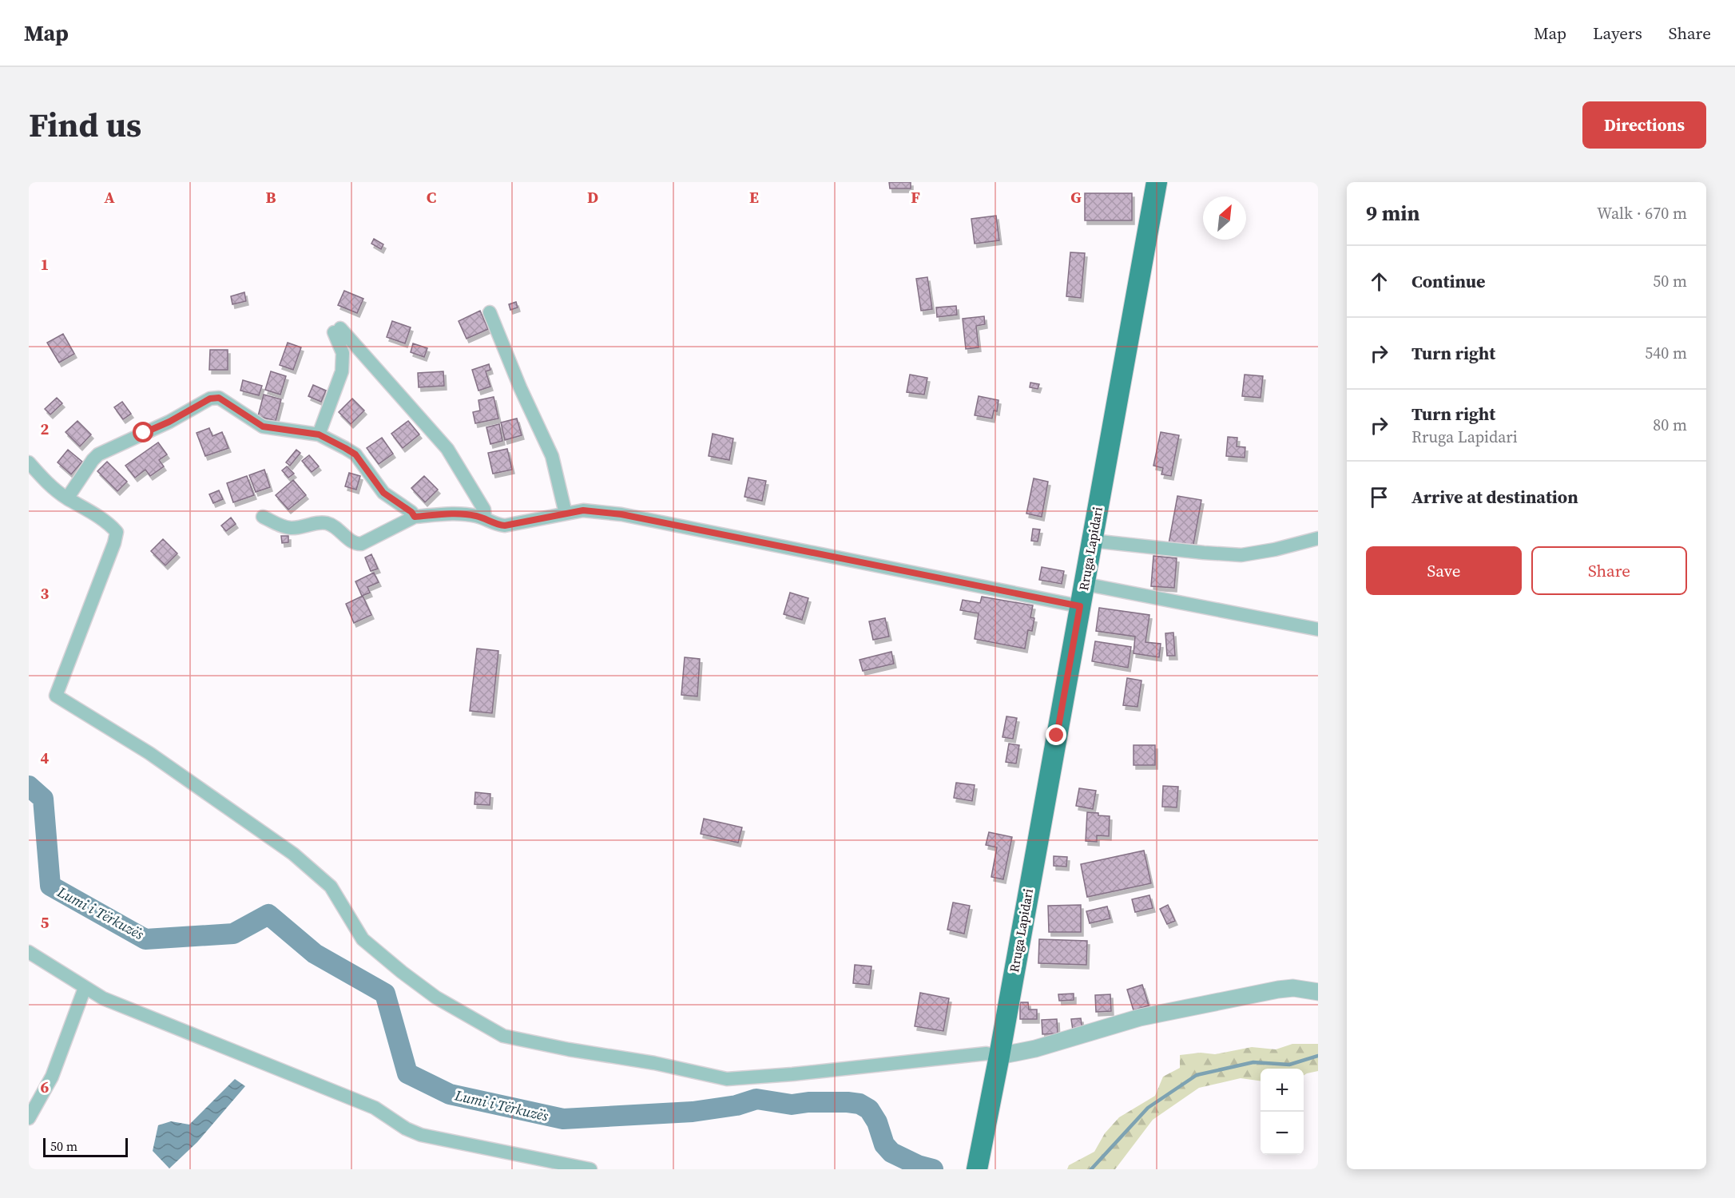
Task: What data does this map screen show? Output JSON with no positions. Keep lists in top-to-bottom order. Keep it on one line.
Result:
{"streets":{"main road":["Rruga Lapidari"]},"water":["Lumi i Tërkuzës"],"scale_bar":"50 m","north":"top right","page":{"header":"Map","nav":["Map","Layers","Share"],"title":"Find us","buttons":["Directions",["Save","Share"]],"heading":["9 min","Walk · 670 m"],"list":[["Continue","50 m"],["Turn right","540 m"],["Turn right","Rruga Lapidari","80 m"],"Arrive at destination"],"map_buttons":["+","−"],"scale":"50 m"},"grid":{"columns":["A","B","C","D","E","F","G"],"rows":["1","2","3","4","5","6"]}}
